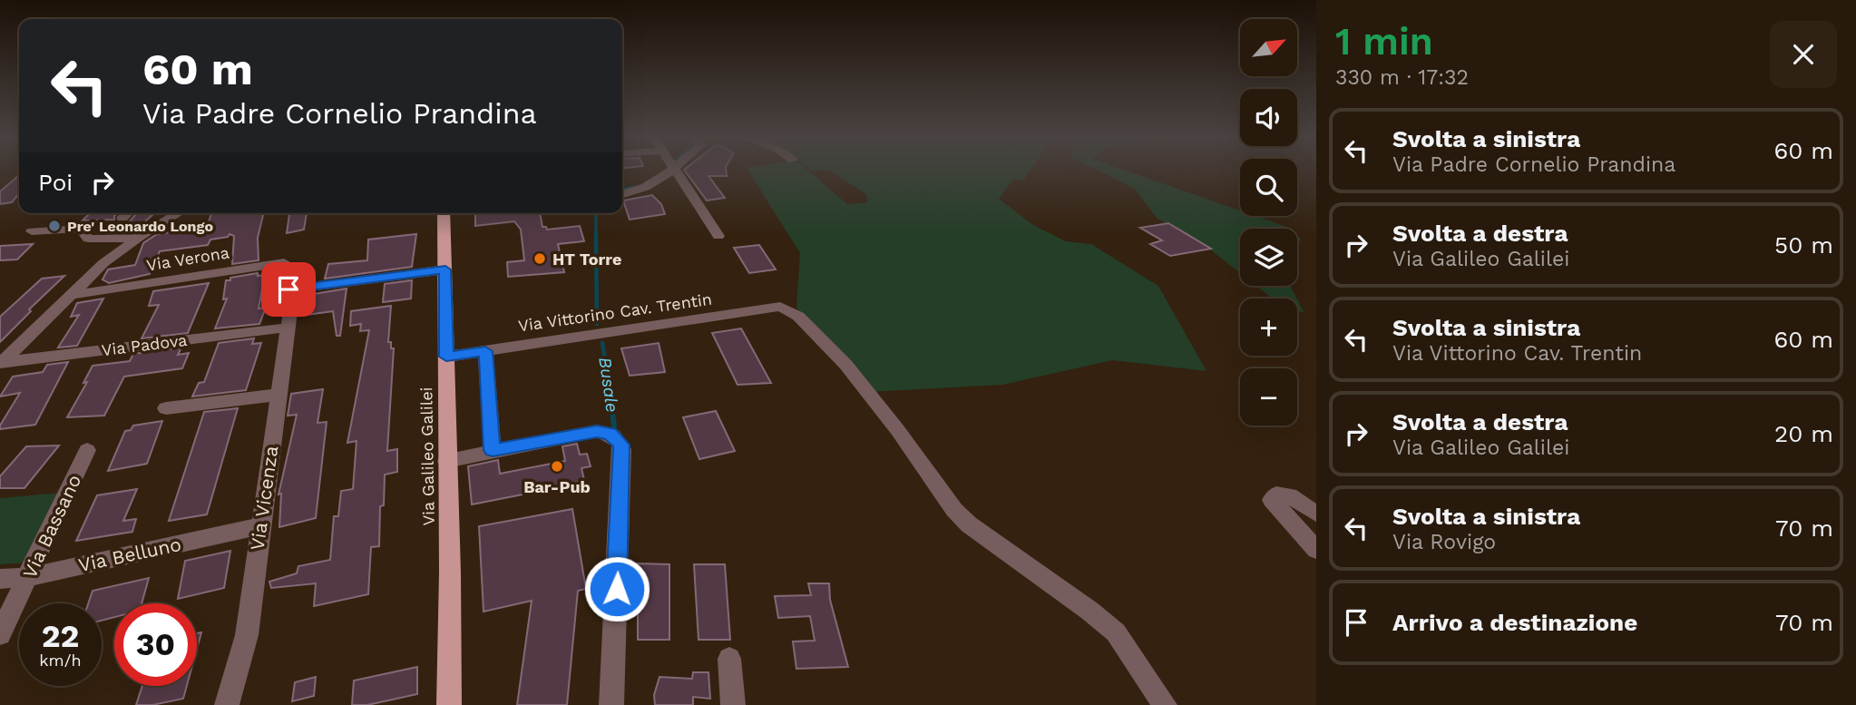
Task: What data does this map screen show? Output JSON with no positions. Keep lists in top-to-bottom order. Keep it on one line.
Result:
{"streets":{"main road":["Via Galileo Galilei"],"street":["Via Verona","Via Vittorino Cav. Trentin","Via Padova","Via Vicenza","Via Bassano","Via Belluno"]},"crossings":[["Via Verona","Via Vicenza"],["Via Vittorino Cav. Trentin","Via Galileo Galilei"],["Via Padova","Via Vicenza"],["Via Vicenza","Via Belluno"],["Via Bassano","Via Belluno"]],"water":["Busale"],"places":["Pre' Leonardo Longo","HT Torre","Bar-Pub"],"north":"top right","page":{"heading":["1 min","330 m · 17:32"],"map_buttons":["+","−"],"turn":["60 m","Via Padre Cornelio Prandina"],"list":[{"name":"Svolta a sinistra","note":"Via Padre Cornelio Prandina","value":"60 m"},{"name":"Svolta a destra","note":"Via Galileo Galilei","value":"50 m"},{"name":"Svolta a sinistra","note":"Via Vittorino Cav. Trentin","value":"60 m"},{"name":"Svolta a destra","note":"Via Galileo Galilei","value":"20 m"},{"name":"Svolta a sinistra","note":"Via Rovigo","value":"70 m"},{"name":"Arrivo a destinazione","value":"70 m"}],"then":"Poi","speed":"22 km/h","limit":"30"}}
